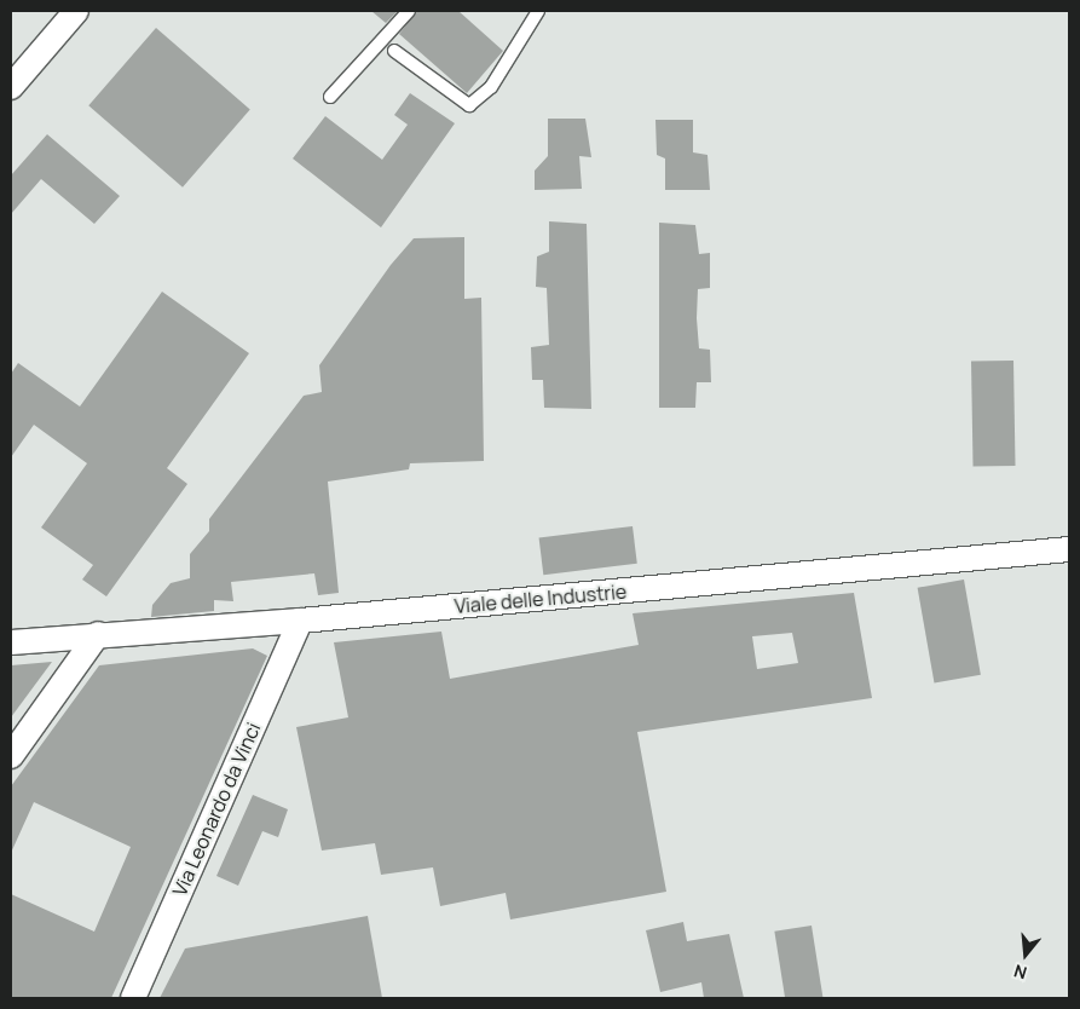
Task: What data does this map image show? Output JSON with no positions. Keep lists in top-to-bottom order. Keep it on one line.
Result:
{"streets":{"street":["Viale delle Industrie","Via Leonardo da Vinci"]},"crossings":[["Viale delle Industrie","Via Leonardo da Vinci"]],"north":"bottom"}
